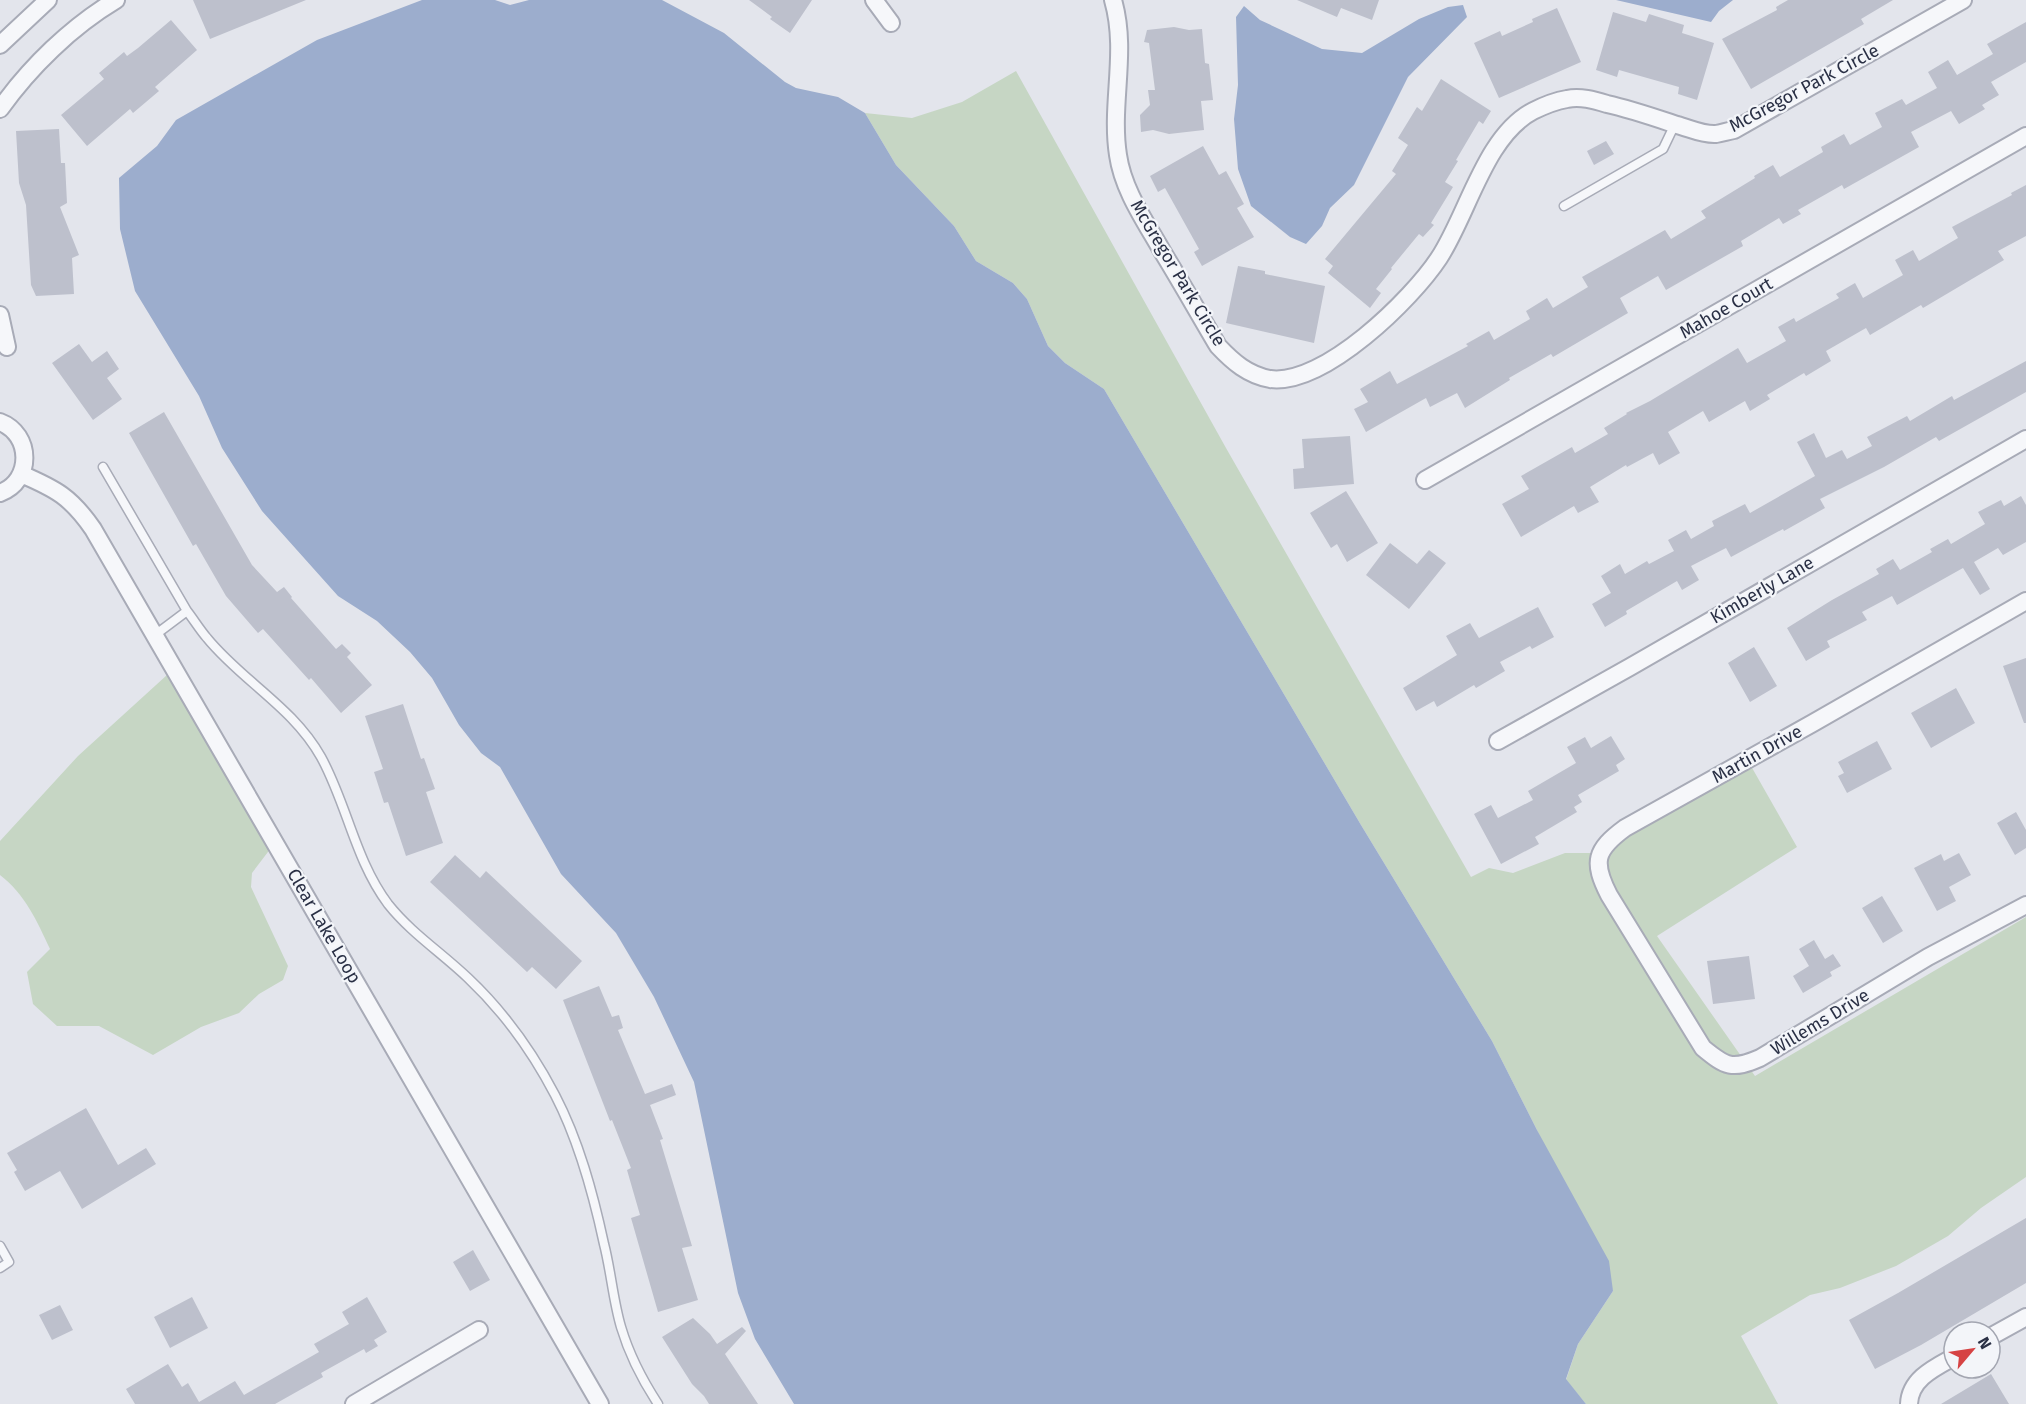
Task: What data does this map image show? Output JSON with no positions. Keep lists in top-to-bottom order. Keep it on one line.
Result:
{"streets":{"street":["McGregor Park Circle","Mahoe Court","Kimberly Lane","Martin Drive","Clear Lake Loop","Willems Drive"]},"crossings":[["Martin Drive","Willems Drive"]],"north":"top right"}
